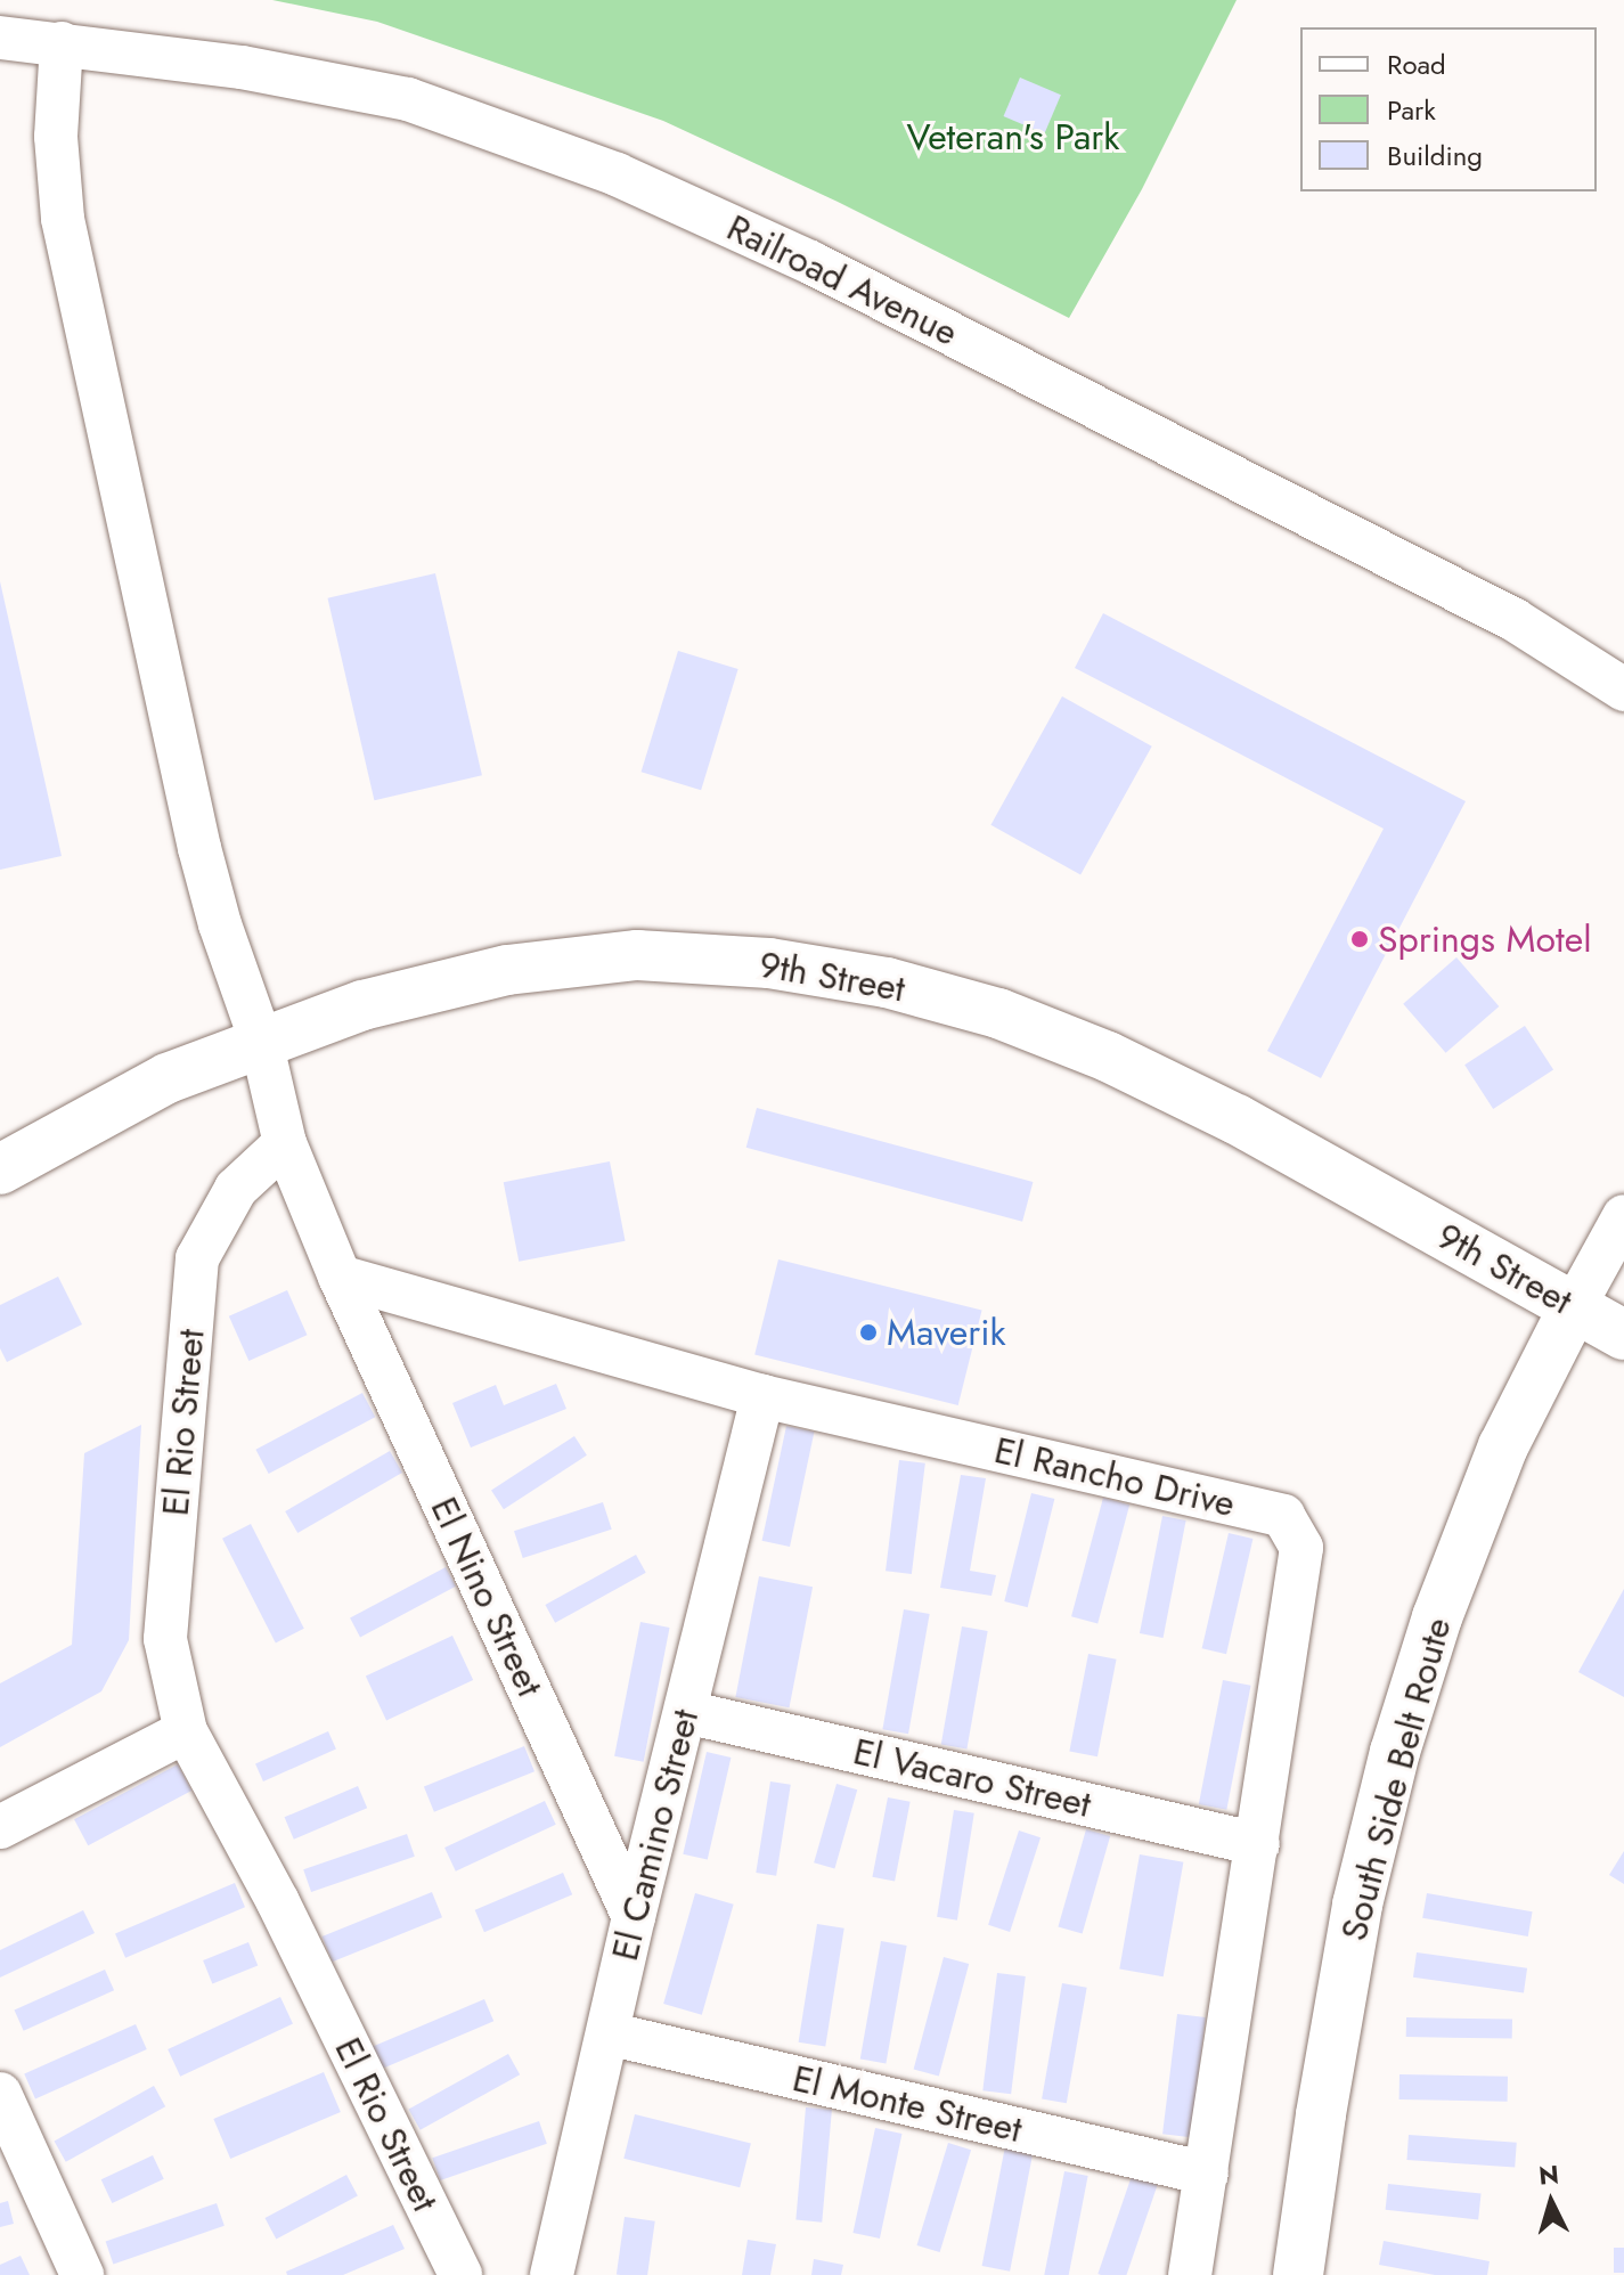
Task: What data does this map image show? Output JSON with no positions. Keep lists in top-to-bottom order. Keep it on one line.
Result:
{"streets":{"main road":["9th Street","South Side Belt Route"],"street":["Railroad Avenue","El Rio Street","El Rancho Drive","El Nino Street","El Vacaro Street","El Camino Street","El Monte Street"]},"crossings":[["9th Street","South Side Belt Route"],["El Rancho Drive","El Nino Street"],["El Rancho Drive","El Vacaro Street"],["El Rancho Drive","El Camino Street"],["El Rancho Drive","El Monte Street"],["El Nino Street","El Camino Street"],["El Vacaro Street","El Camino Street"],["El Camino Street","El Monte Street"]],"parks":["Veteran's Park"],"places":["Springs Motel","Maverik"],"legend":["Road","Park","Building"],"north":"top"}
